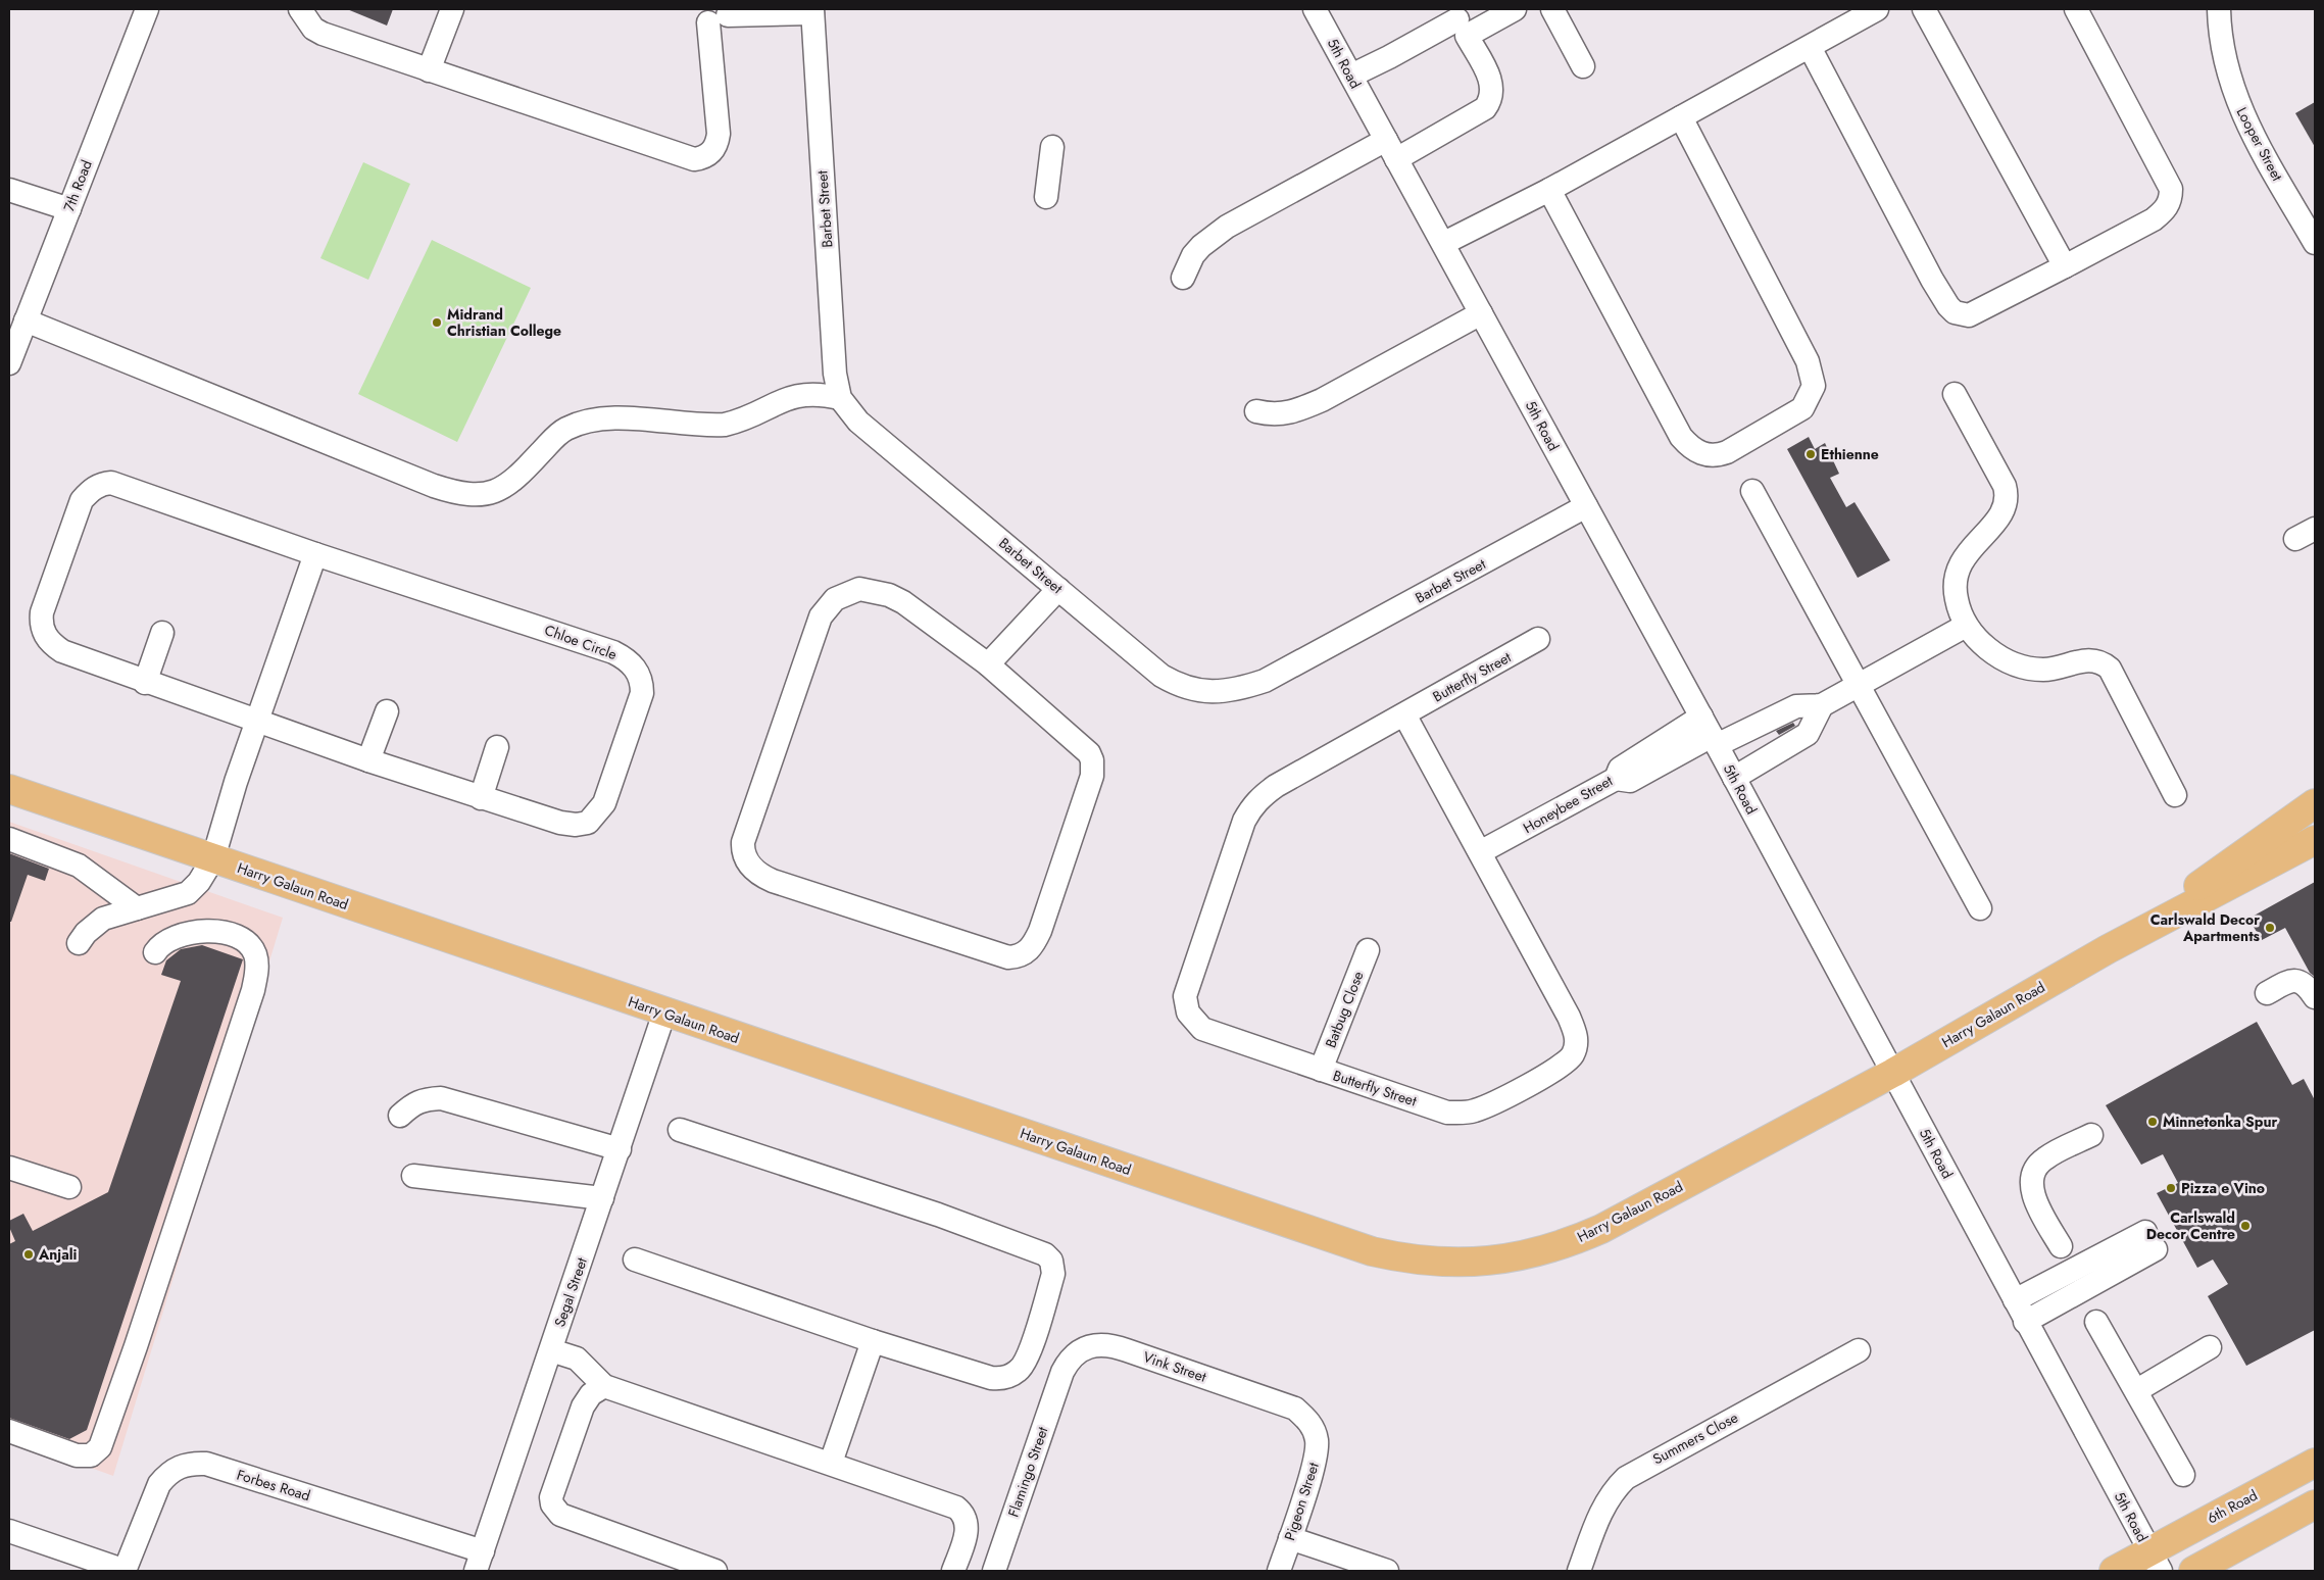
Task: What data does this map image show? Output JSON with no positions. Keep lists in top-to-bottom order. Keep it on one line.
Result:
{"streets":{"main road":["Harry Galaun Road","6th Road"],"street":["5th Road","Looper Street","7th Road","Barbet Street","Chloe Circle","Butterfly Street","Honeybee Street","Batbug Close","Segal Street","Vink Street","Summers Close","Flamingo Street","Forbes Road","Pigeon Street"]},"crossings":[["5th Road","Barbet Street"],["5th Road","Honeybee Street"],["5th Road","Harry Galaun Road"],["5th Road","6th Road"],["Butterfly Street","Honeybee Street"],["Butterfly Street","Batbug Close"],["Harry Galaun Road","Segal Street"],["Segal Street","Forbes Road"],["Vink Street","Flamingo Street"],["Vink Street","Pigeon Street"]],"places":["Midrand Christian College","Ethienne","Carlswald Decor Apartments","Minnetonka Spur","Pizza e Vino","Carlswald Decor Centre","Anjali"]}
